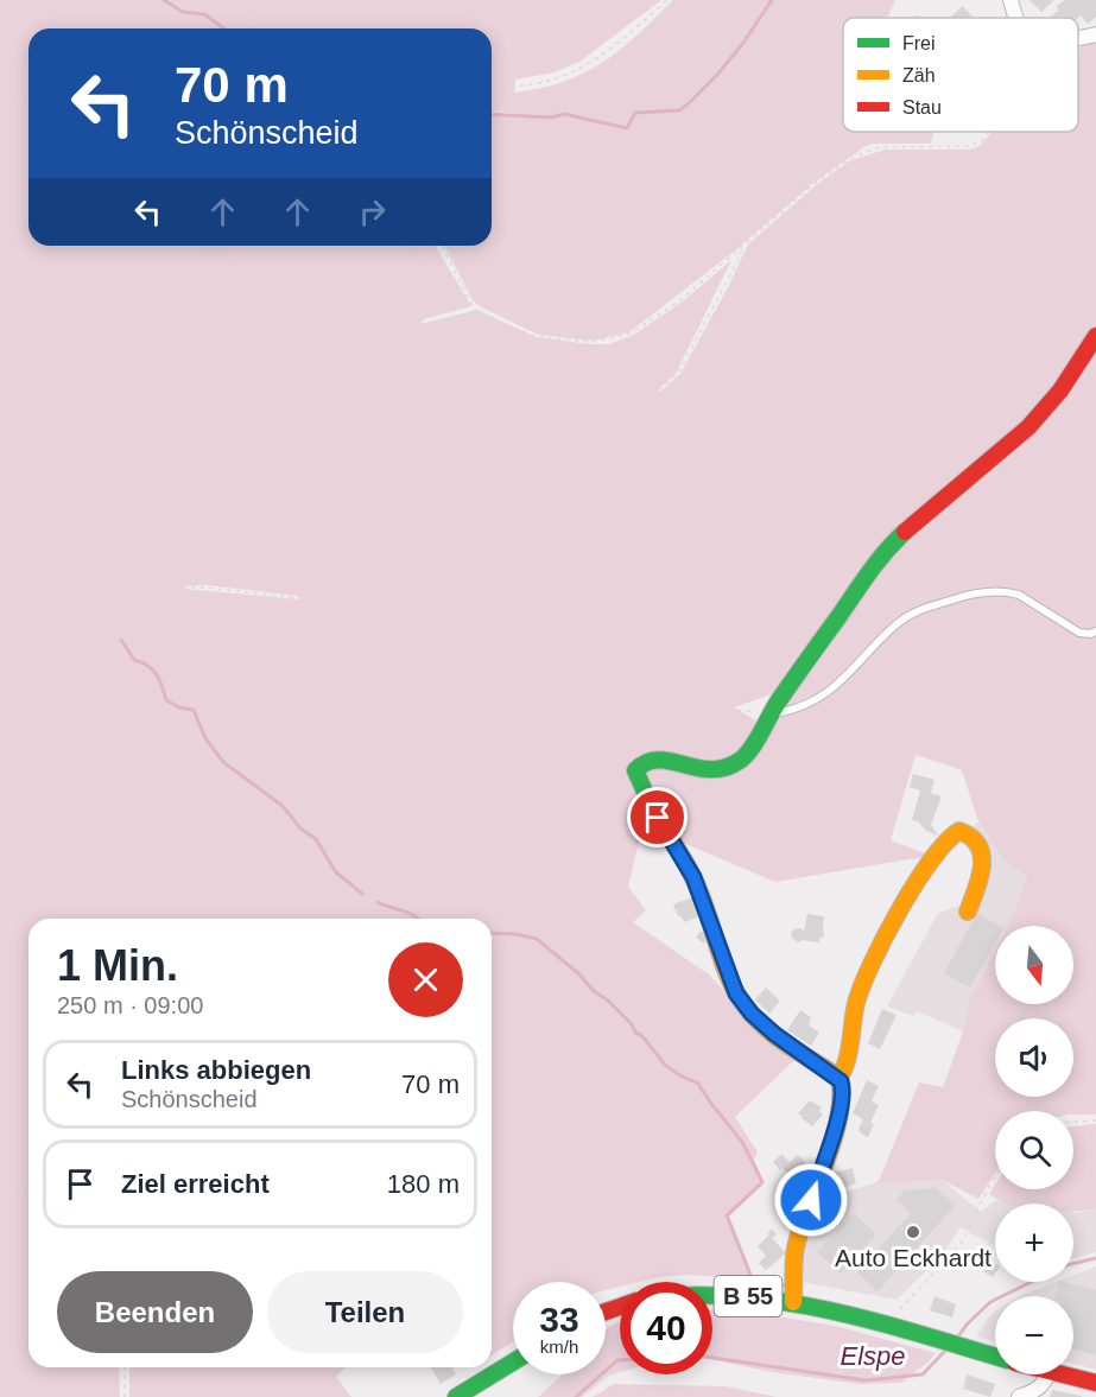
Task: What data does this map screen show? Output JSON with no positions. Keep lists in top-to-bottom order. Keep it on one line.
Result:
{"streets":{"street":["B 55"]},"water":["Elspe"],"places":["Auto Eckhardt"],"legend":["Frei","Zäh","Stau"],"north":"bottom","page":{"turn":["70 m","Schönscheid"],"heading":["1 Min.","250 m · 09:00"],"map_buttons":["+","−"],"list":[{"name":"Links abbiegen","note":"Schönscheid","value":"70 m"},{"name":"Ziel erreicht","value":"180 m"}],"buttons":["Beenden","Teilen"],"speed":"33 km/h","limit":"40"}}
